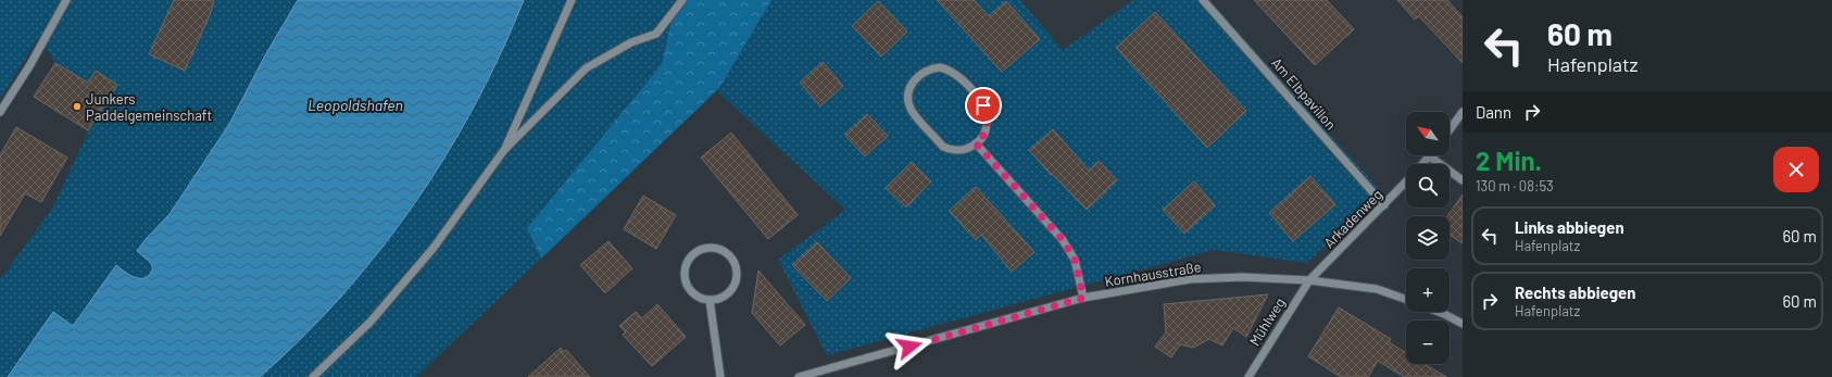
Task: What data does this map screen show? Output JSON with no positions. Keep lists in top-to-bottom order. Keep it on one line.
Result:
{"streets":{"street":["Am Elbpavillon","Arkadenweg","Kornhausstraße","Mühlweg"]},"crossings":[["Am Elbpavillon","Arkadenweg"],["Arkadenweg","Kornhausstraße"],["Arkadenweg","Mühlweg"],["Kornhausstraße","Mühlweg"]],"water":["Leopoldshafen"],"places":["Junkers Paddelgemeinschaft"],"north":"top left","page":{"turn":["60 m","Hafenplatz"],"then":"Dann","map_buttons":["+","−"],"heading":["2 Min.","130 m · 08:53"],"list":[{"name":"Links abbiegen","note":"Hafenplatz","value":"60 m"},{"name":"Rechts abbiegen","note":"Hafenplatz","value":"60 m"}]}}
